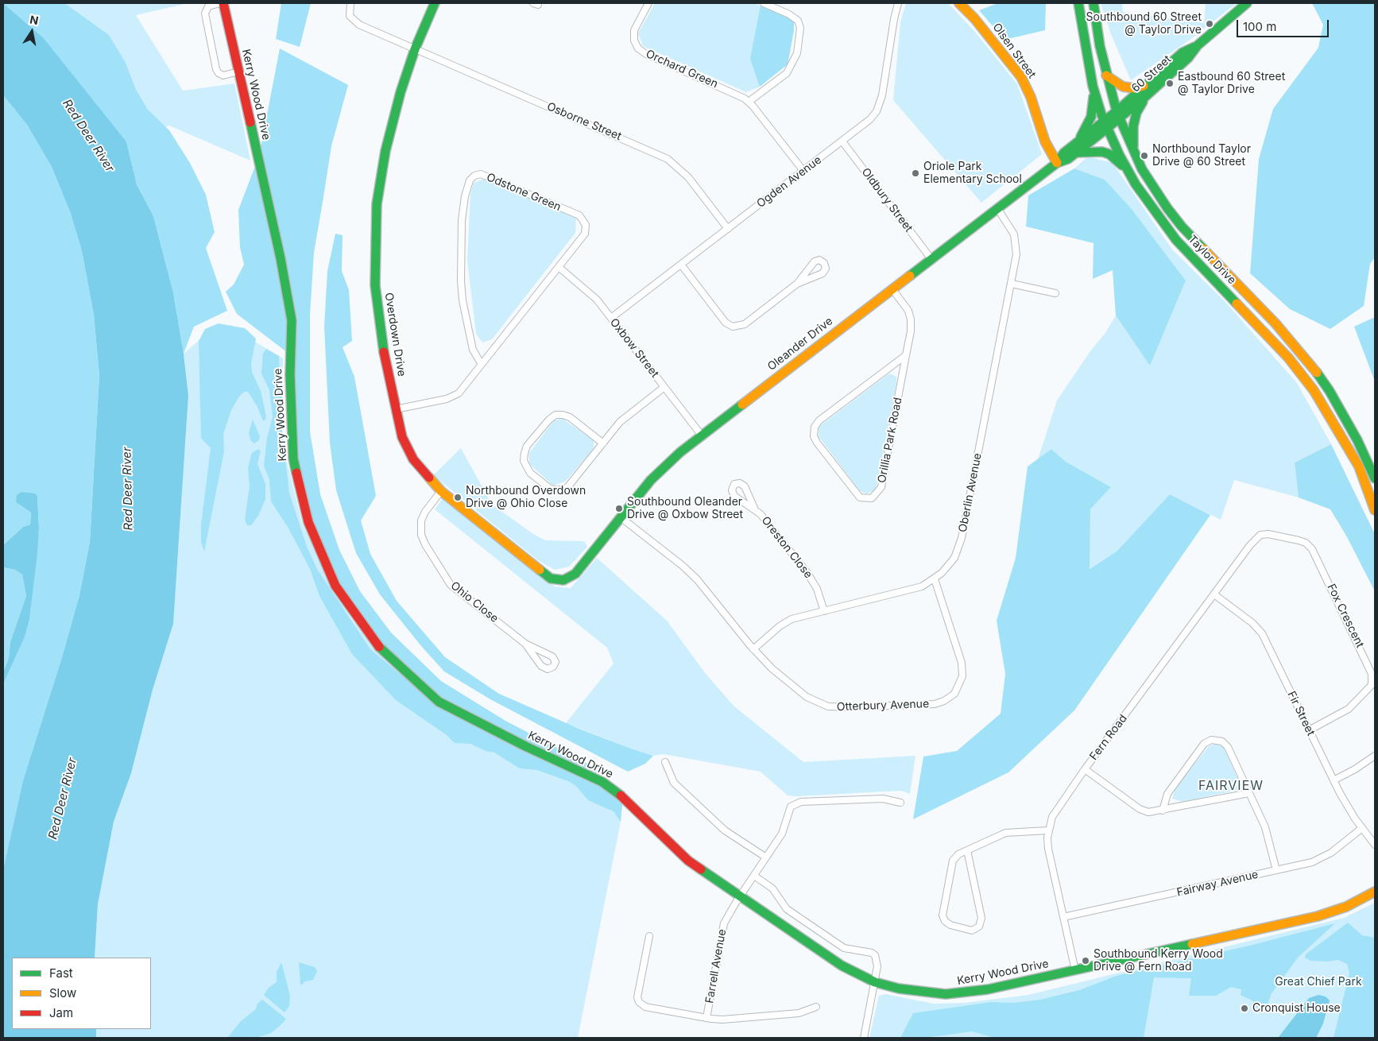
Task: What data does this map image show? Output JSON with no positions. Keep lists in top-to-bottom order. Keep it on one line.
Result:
{"streets":{"street":["Olsen Street","Orchard Green","60 Street","Kerry Wood Drive","Osborne Street","Ogden Avenue","Odstone Green","Oldbury Street","Taylor Drive","Overdown Drive","Oleander Drive","Oxbow Street","Orillia Park Road","Oberlin Avenue","Oreston Close","Ohio Close","Fox Crescent","Otterbury Avenue","Fir Street","Fern Road","Fairway Avenue","Farrell Avenue"]},"crossings":[["Olsen Street","Oleander Drive"],["Orchard Green","Ogden Avenue"],["60 Street","Taylor Drive"],["Kerry Wood Drive","Fern Road"],["Kerry Wood Drive","Farrell Avenue"],["Osborne Street","Ogden Avenue"],["Osborne Street","Overdown Drive"],["Ogden Avenue","Oldbury Street"],["Ogden Avenue","Oxbow Street"],["Odstone Green","Overdown Drive"],["Odstone Green","Oxbow Street"],["Oldbury Street","Oleander Drive"],["Taylor Drive","Oleander Drive"],["Overdown Drive","Oleander Drive"],["Overdown Drive","Ohio Close"],["Oleander Drive","Oxbow Street"],["Oleander Drive","Orillia Park Road"],["Oleander Drive","Oberlin Avenue"],["Oleander Drive","Otterbury Avenue"],["Oberlin Avenue","Oreston Close"],["Oberlin Avenue","Otterbury Avenue"],["Fox Crescent","Fir Street"],["Fox Crescent","Fern Road"],["Fir Street","Fern Road"],["Fir Street","Fairway Avenue"],["Fern Road","Fairway Avenue"]],"districts":["FAIRVIEW"],"water":["Red Deer River"],"parks":["Great Chief Park"],"places":["Southbound 60 Street @ Taylor Drive","Eastbound 60 Street @ Taylor Drive","Northbound Taylor Drive @ 60 Street","Oriole Park Elementary School","Northbound Overdown Drive @ Ohio Close","Southbound Oleander Drive @ Oxbow Street","Southbound Kerry Wood Drive @ Fern Road","Cronquist House"],"legend":["Fast","Slow","Jam"],"scale_bar":"100 m","north":"top"}
